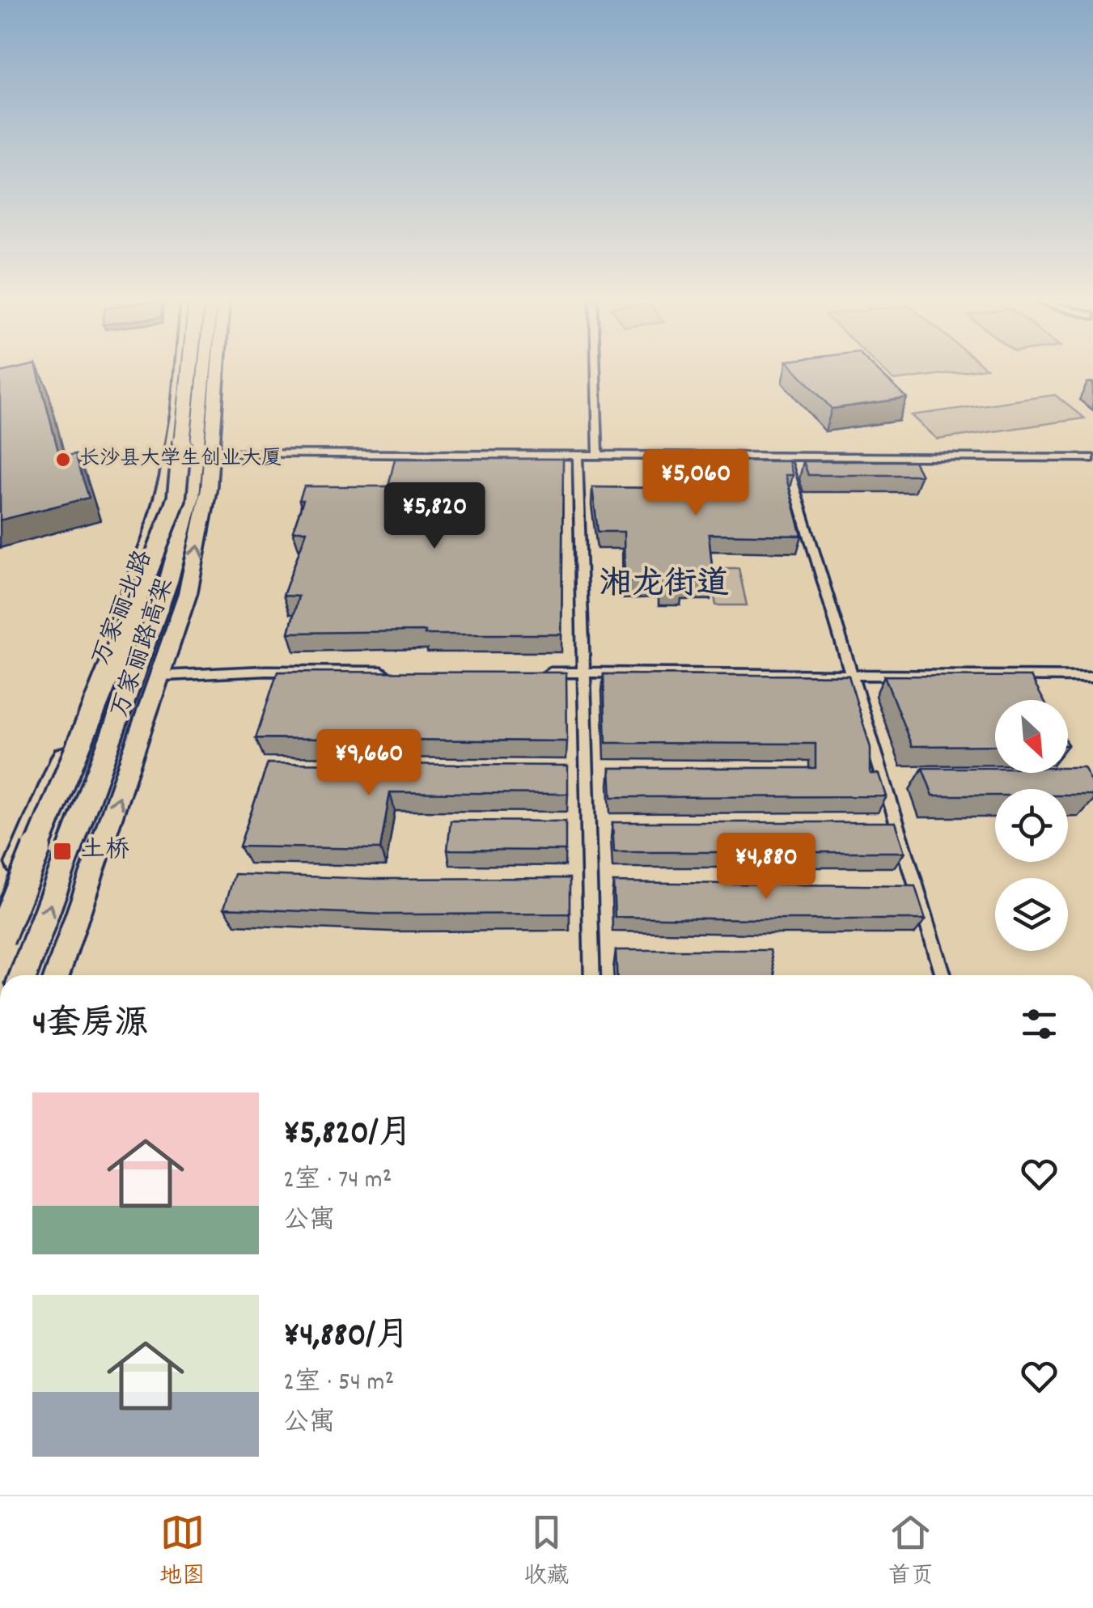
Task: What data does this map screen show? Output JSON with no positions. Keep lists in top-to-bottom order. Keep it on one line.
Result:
{"streets":{"highway":["万家丽路高架"],"main road":["万家丽北路"]},"districts":["湘龙街道"],"places":{"other":["长沙县大学生创业大厦"],"transit":["土桥"]},"north":"bottom right","page":{"price":["¥5,060","¥5,820","¥9,660","¥4,880"],"heading":"4套房源","list":[{"name":"¥5,820/月","note":"2室 · 74 m² · 公寓"},{"name":"¥4,880/月","note":"2室 · 54 m² · 公寓"}],"tabs":["地图","收藏","首页"]}}
